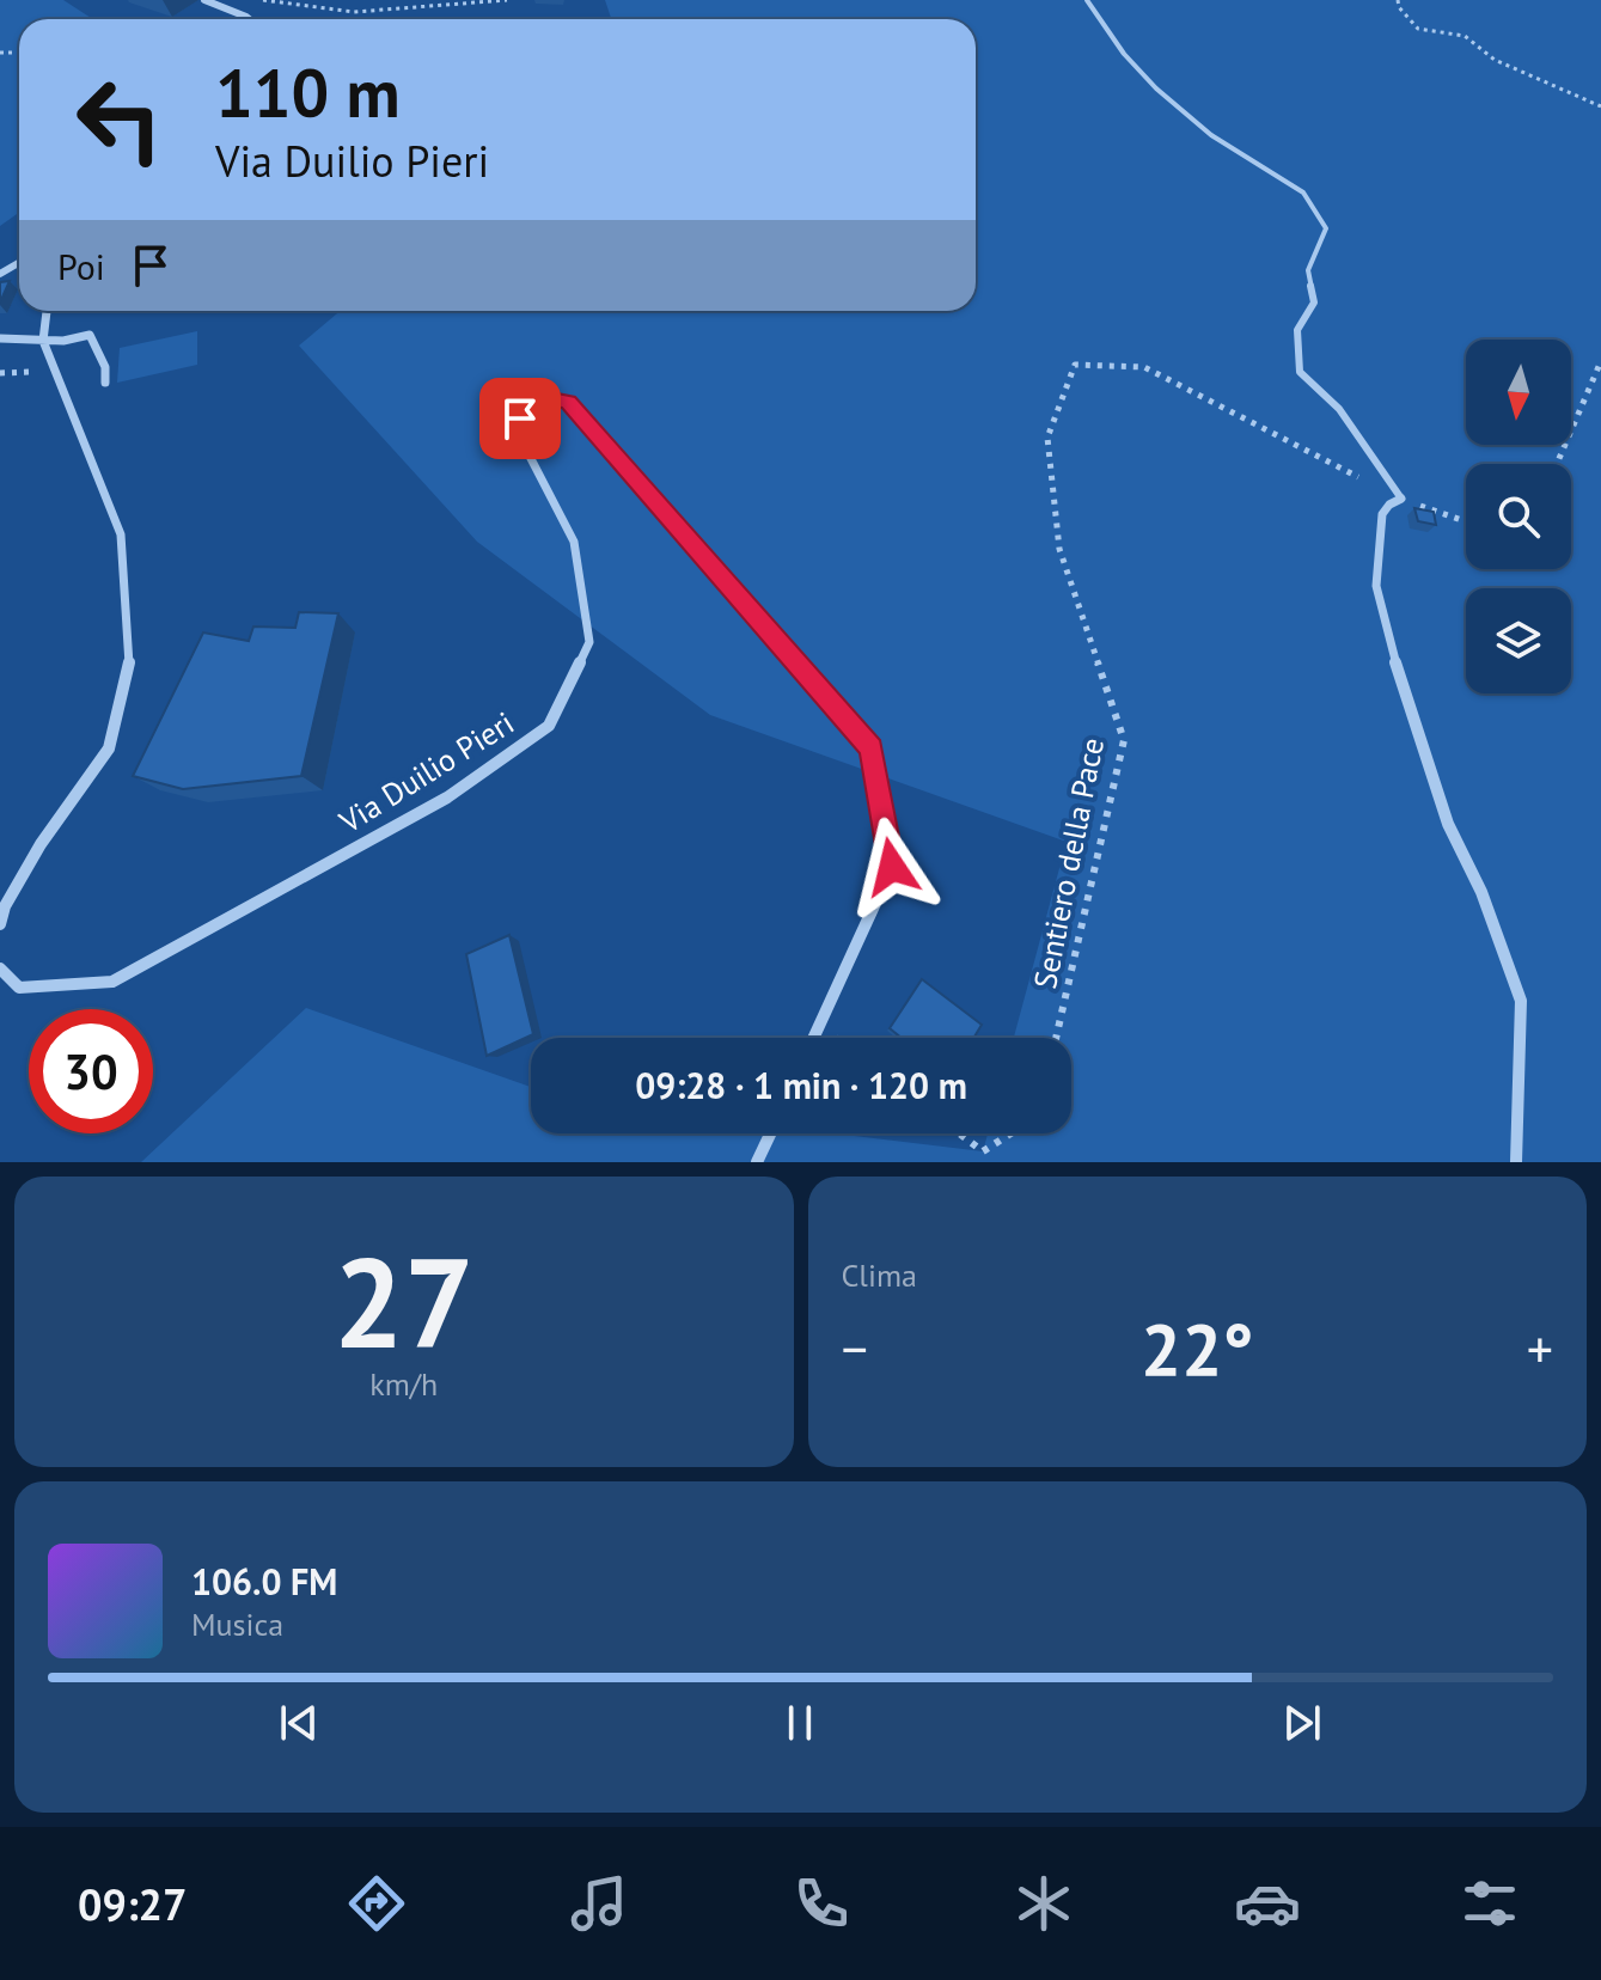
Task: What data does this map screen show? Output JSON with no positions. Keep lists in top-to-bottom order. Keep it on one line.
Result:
{"streets":{"street":["Via Duilio Pieri"],"path":["Sentiero della Pace"]},"north":"bottom","page":{"turn":["110 m","Via Duilio Pieri"],"then":"Poi","limit":"30","trip":"09:28 · 1 min · 120 m","tile":[["27","km/h"],"Clima"],"heat":["−","22°","+"],"song":["106.0 FM","Musica"],"tabs":"09:27"}}
